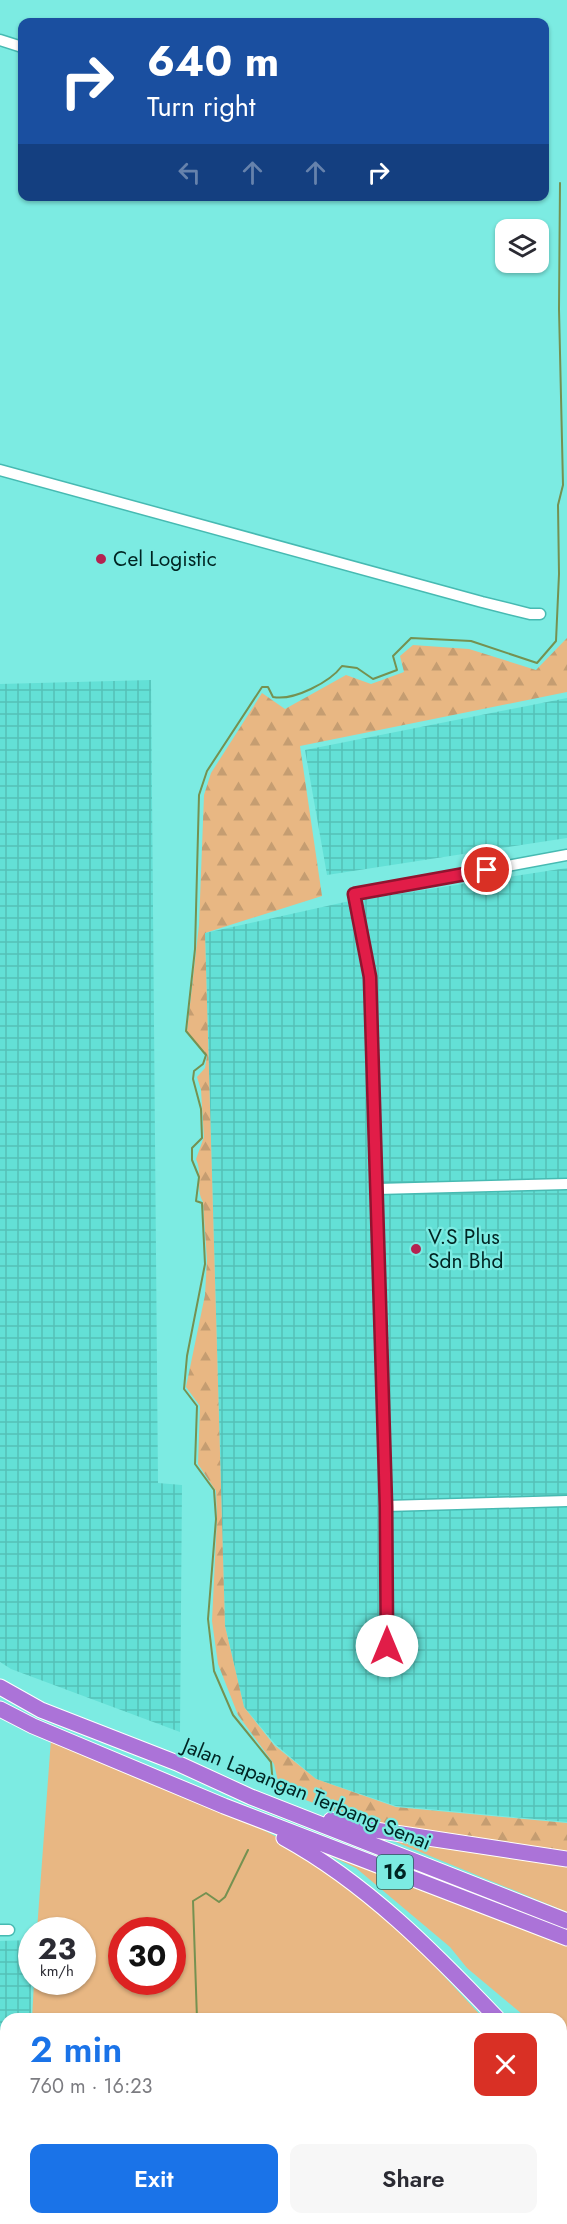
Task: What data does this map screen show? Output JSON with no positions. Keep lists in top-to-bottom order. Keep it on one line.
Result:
{"streets":{"highway":["Jalan Lapangan Terbang Senai","16"]},"places":["Cel Logistic","V.S Plus Sdn Bhd"],"page":{"turn":["640 m","Turn right"],"speed":"23 km/h","limit":"30","heading":["2 min","760 m · 16:23"],"buttons":["Exit","Share"]}}
